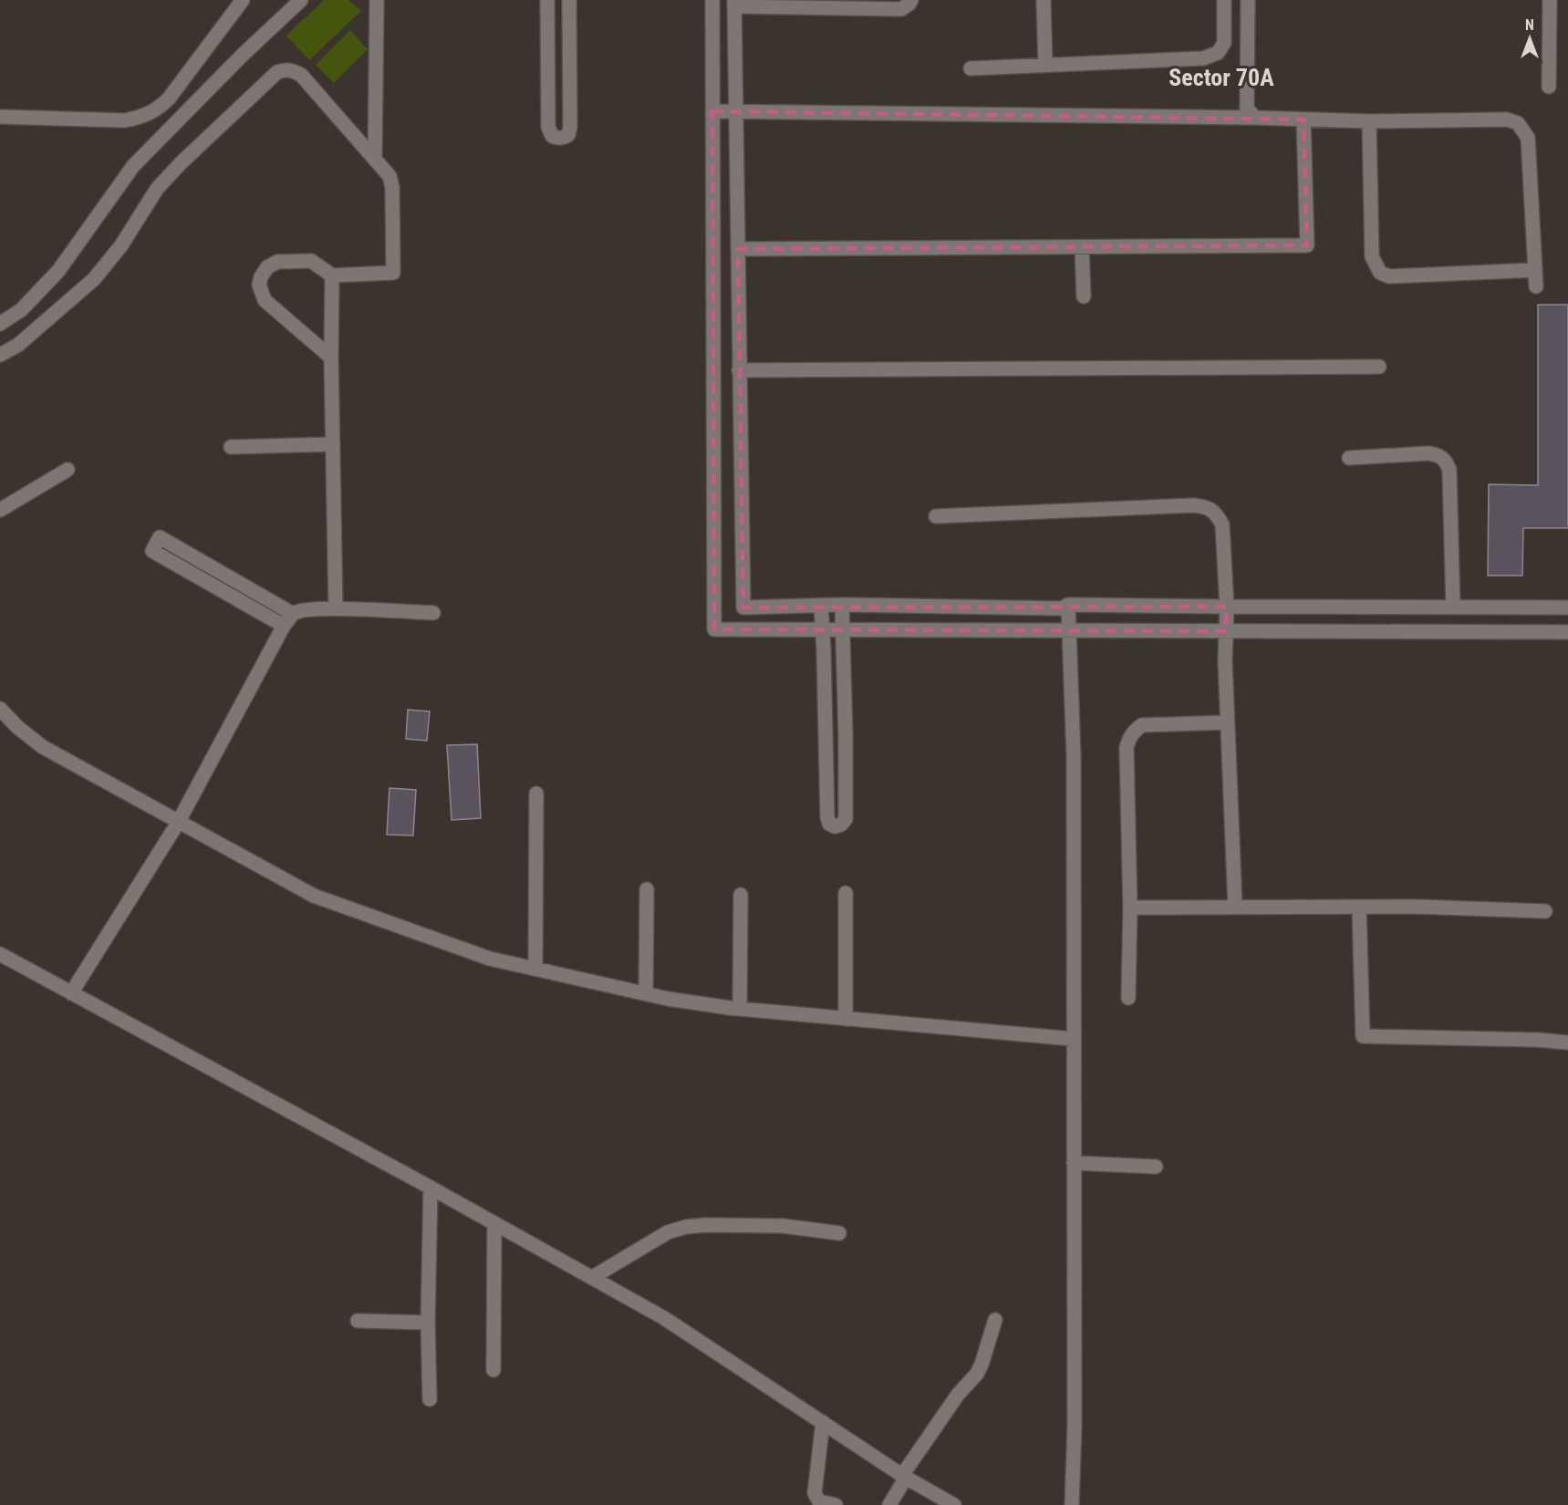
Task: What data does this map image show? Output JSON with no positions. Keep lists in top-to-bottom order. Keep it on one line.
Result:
{"districts":["Sector 70A"],"north":"top"}
